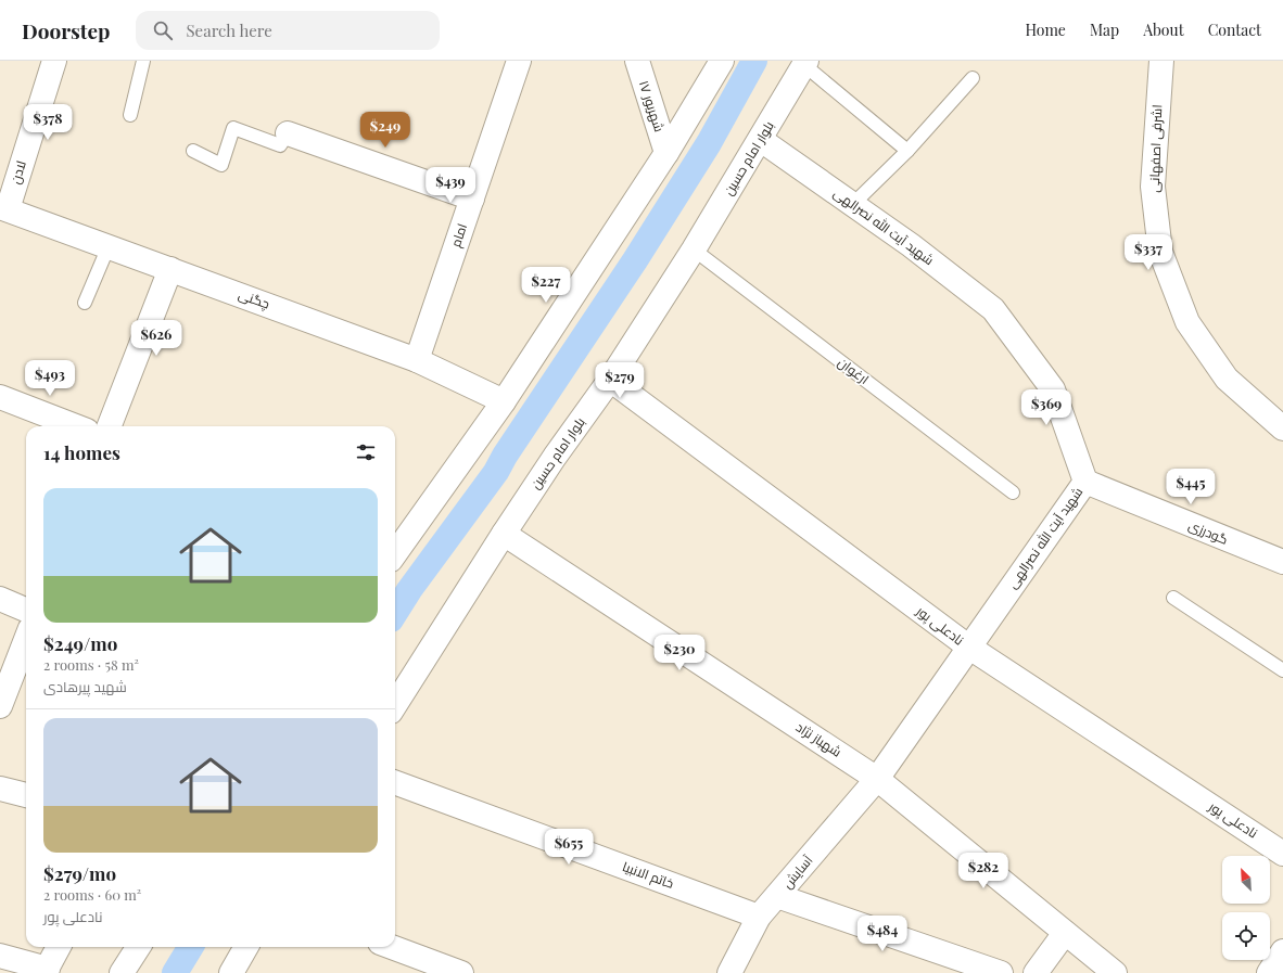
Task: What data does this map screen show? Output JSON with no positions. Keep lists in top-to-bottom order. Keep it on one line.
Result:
{"streets":{"street":["۱۷ شهریور","اشرفی اصفهانی","بلوار امام حسین","لادن","شهید آیت الله نصرالهی","امام","چگنی","گودرزی","نادعلی پور","شهباز نژاد","آسایش","خاتم الانبیا"],"lane":["ارغوان"]},"crossings":[["بلوار امام حسین","شهید آیت الله نصرالهی"],["بلوار امام حسین","ارغوان"],["بلوار امام حسین","نادعلی پور"],["بلوار امام حسین","شهباز نژاد"],["لادن","چگنی"],["شهید آیت الله نصرالهی","گودرزی"],["شهید آیت الله نصرالهی","نادعلی پور"],["شهید آیت الله نصرالهی","شهباز نژاد"],["شهید آیت الله نصرالهی","آسایش"],["امام","چگنی"],["شهباز نژاد","آسایش"],["آسایش","خاتم الانبیا"]],"north":"top left","page":{"header":"Doorstep","search":"Search here","nav":["Home","Map","About","Contact"],"price":["$378","$249","$439","$337","$227","$626","$493","$279","$369","$445","$230","$655","$282","$484"],"heading":"14 homes","list":[{"name":"$249/mo","note":"2 rooms · 58 m² · شهید پیرهادی"},{"name":"$279/mo","note":"2 rooms · 60 m² · نادعلی پور"}]}}
